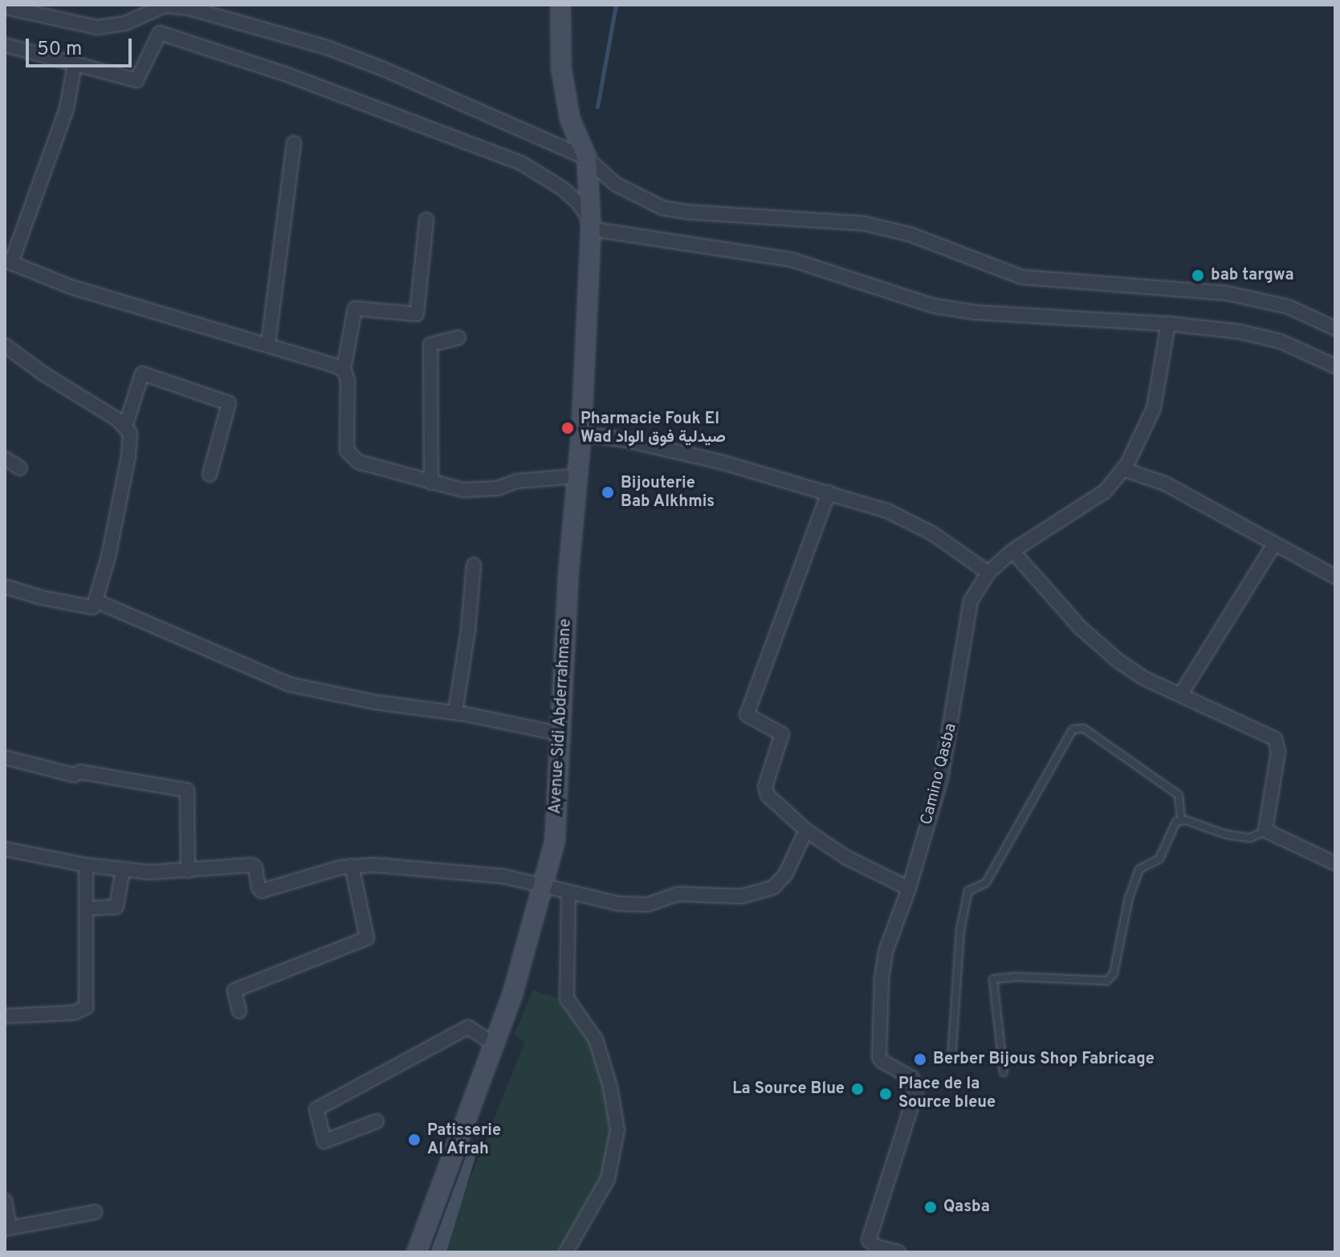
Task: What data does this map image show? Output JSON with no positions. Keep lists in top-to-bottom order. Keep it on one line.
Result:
{"streets":{"street":["Avenue Sidi Abderrahmane","Camino Qasba"]},"places":["bab targwa","Pharmacie Fouk El Wad صيدلية فوق الواد","Bijouterie Bab Alkhmis","Berber Bijous Shop Fabricage","La Source Blue","Place de la Source bleue","Patisserie Al Afrah","Qasba"],"scale_bar":"50 m"}
